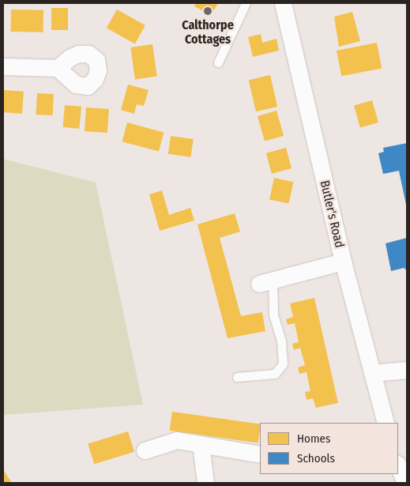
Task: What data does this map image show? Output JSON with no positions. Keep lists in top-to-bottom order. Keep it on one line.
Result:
{"streets":{"street":["Butler's Road"]},"places":["Calthorpe Cottages"],"legend":["Homes","Schools"]}
